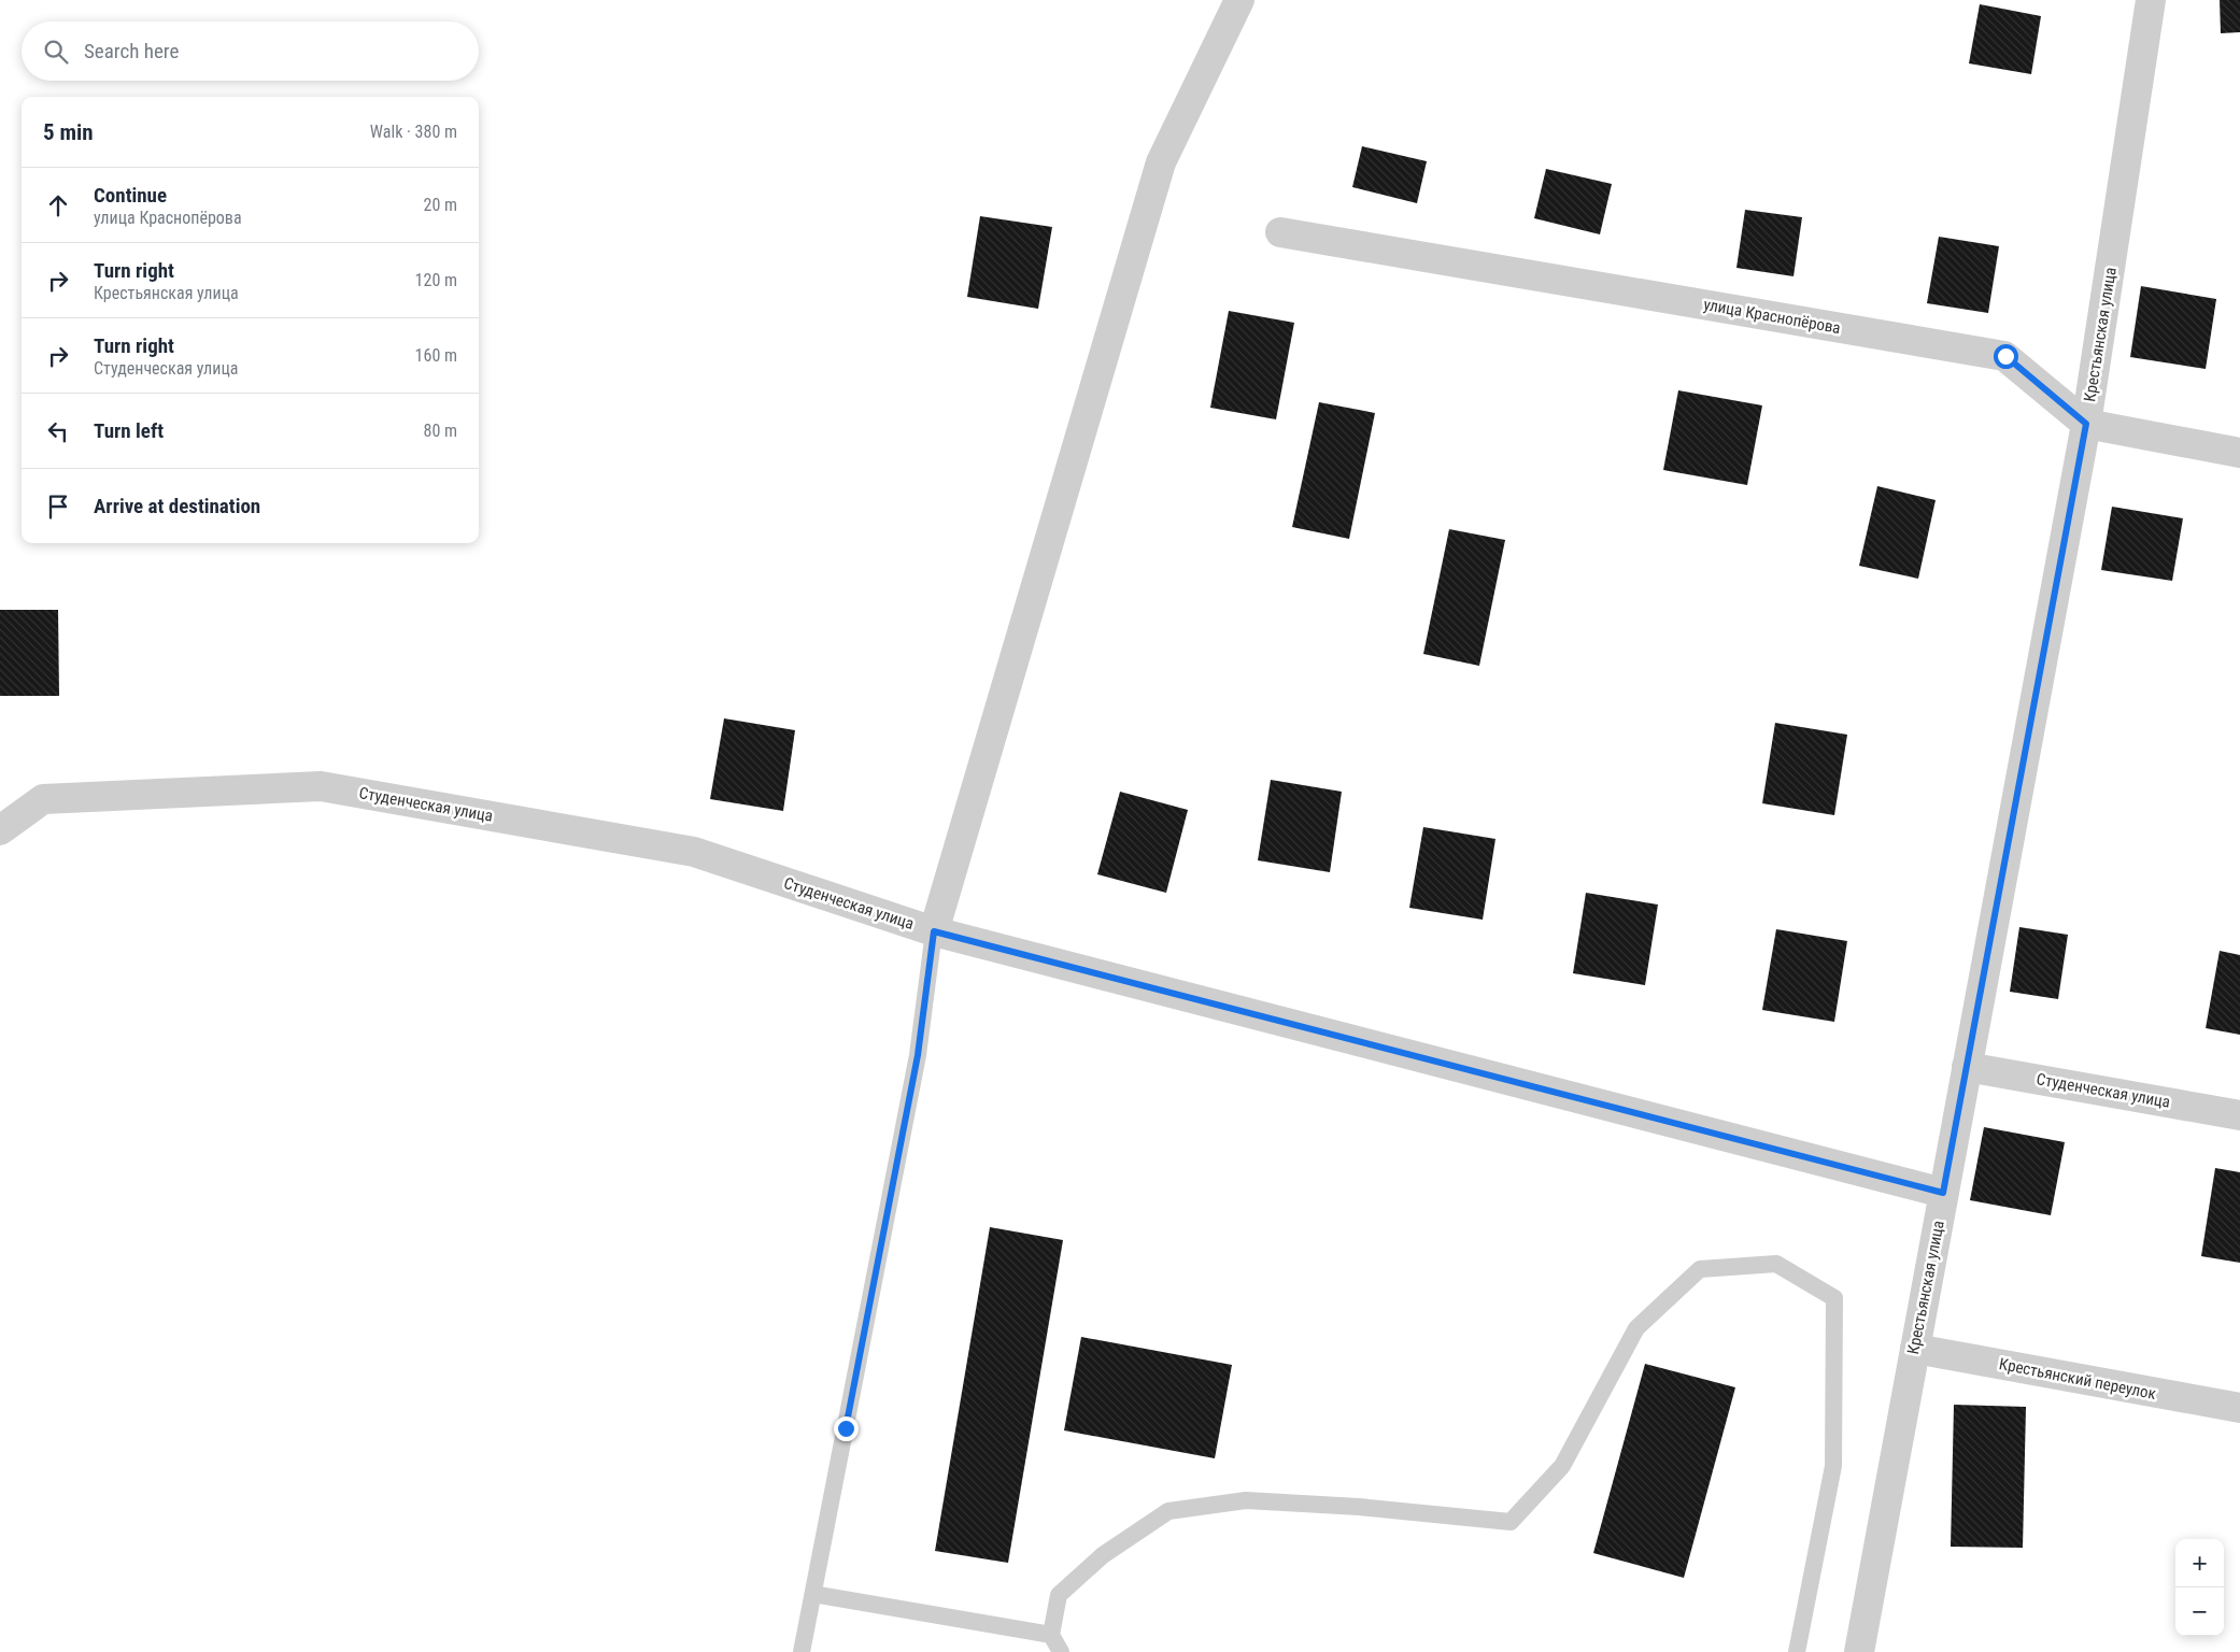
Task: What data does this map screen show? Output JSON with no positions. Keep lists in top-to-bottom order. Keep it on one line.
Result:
{"streets":{"street":["улица Краснопёрова","Крестьянская улица","Студенческая улица","Крестьянский переулок"]},"crossings":[["улица Краснопёрова","Крестьянская улица"],["Крестьянская улица","Студенческая улица"],["Крестьянская улица","Крестьянский переулок"]],"page":{"search":"Search here","heading":["5 min","Walk · 380 m"],"list":[["Continue","улица Краснопёрова","20 m"],["Turn right","Крестьянская улица","120 m"],["Turn right","Студенческая улица","160 m"],["Turn left","80 m"],"Arrive at destination"],"map_buttons":["+","−"]}}
